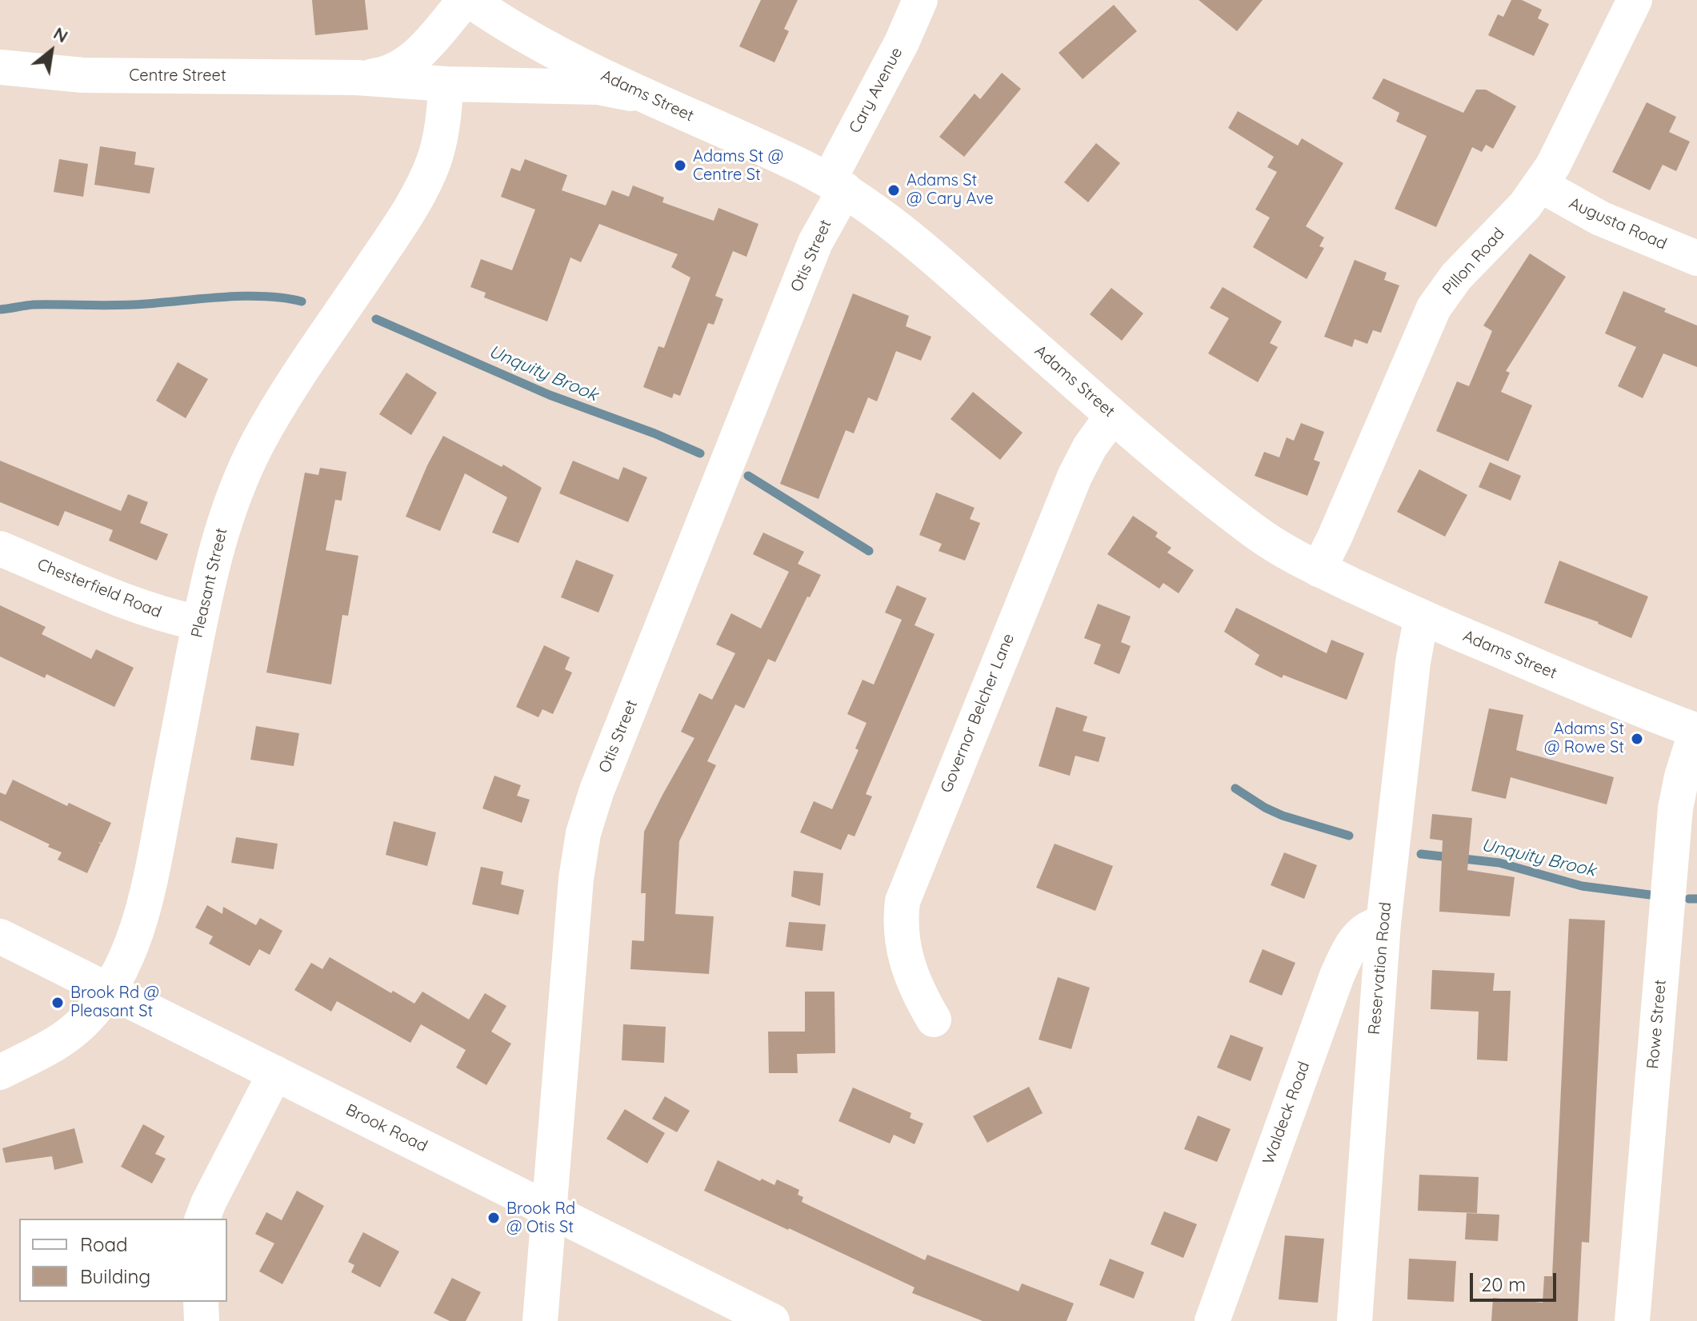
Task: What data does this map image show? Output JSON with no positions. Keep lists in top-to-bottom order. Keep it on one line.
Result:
{"streets":{"street":["Centre Street","Cary Avenue","Adams Street","Augusta Road","Otis Street","Pillon Road","Pleasant Street","Chesterfield Road","Governor Belcher Lane","Reservation Road","Rowe Street","Waldeck Road","Brook Road"]},"crossings":[["Centre Street","Adams Street"],["Centre Street","Pleasant Street"],["Cary Avenue","Adams Street"],["Cary Avenue","Otis Street"],["Adams Street","Otis Street"],["Adams Street","Pillon Road"],["Adams Street","Governor Belcher Lane"],["Adams Street","Reservation Road"],["Adams Street","Rowe Street"],["Augusta Road","Pillon Road"],["Otis Street","Brook Road"],["Pleasant Street","Chesterfield Road"],["Pleasant Street","Brook Road"],["Reservation Road","Waldeck Road"]],"water":["Unquity Brook"],"places":["Adams St @ Centre St","Adams St @ Cary Ave","Adams St @ Rowe St","Brook Rd @ Pleasant St","Brook Rd @ Otis St"],"legend":["Road","Building"],"scale_bar":"20 m","north":"top right"}
